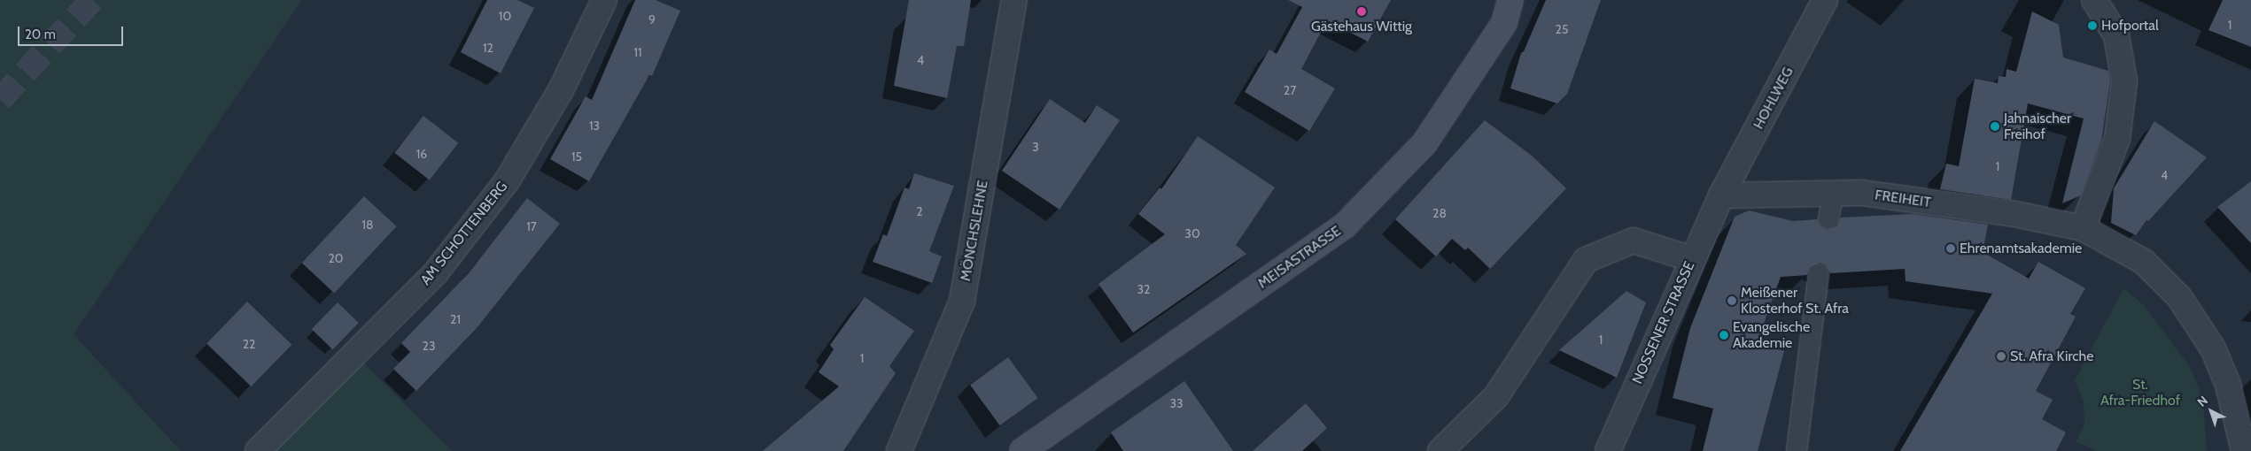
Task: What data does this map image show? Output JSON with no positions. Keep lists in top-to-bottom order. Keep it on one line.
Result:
{"streets":{"street":["HOHLWEG","FREIHEIT","MÖNCHSLEHNE","AM SCHOTTENBERG","MEISASTRASSE","NOSSENER STRASSE"]},"crossings":[["HOHLWEG","FREIHEIT"],["HOHLWEG","NOSSENER STRASSE"],["FREIHEIT","NOSSENER STRASSE"]],"parks":["St. Afra-Friedhof"],"places":["Gästehaus Wittig","Hofportal","Jahnaischer Freihof","Ehrenamtsakademie","Meißener Klosterhof St. Afra","Evangelische Akademie","St. Afra Kirche"],"house_numbers":["10","9","1","25","12","11","4","27","13","3","16","15","1","4","2","28","18","17","30","20","32","21","1","22","23","1","33"],"scale_bar":"20 m","north":"top left"}
